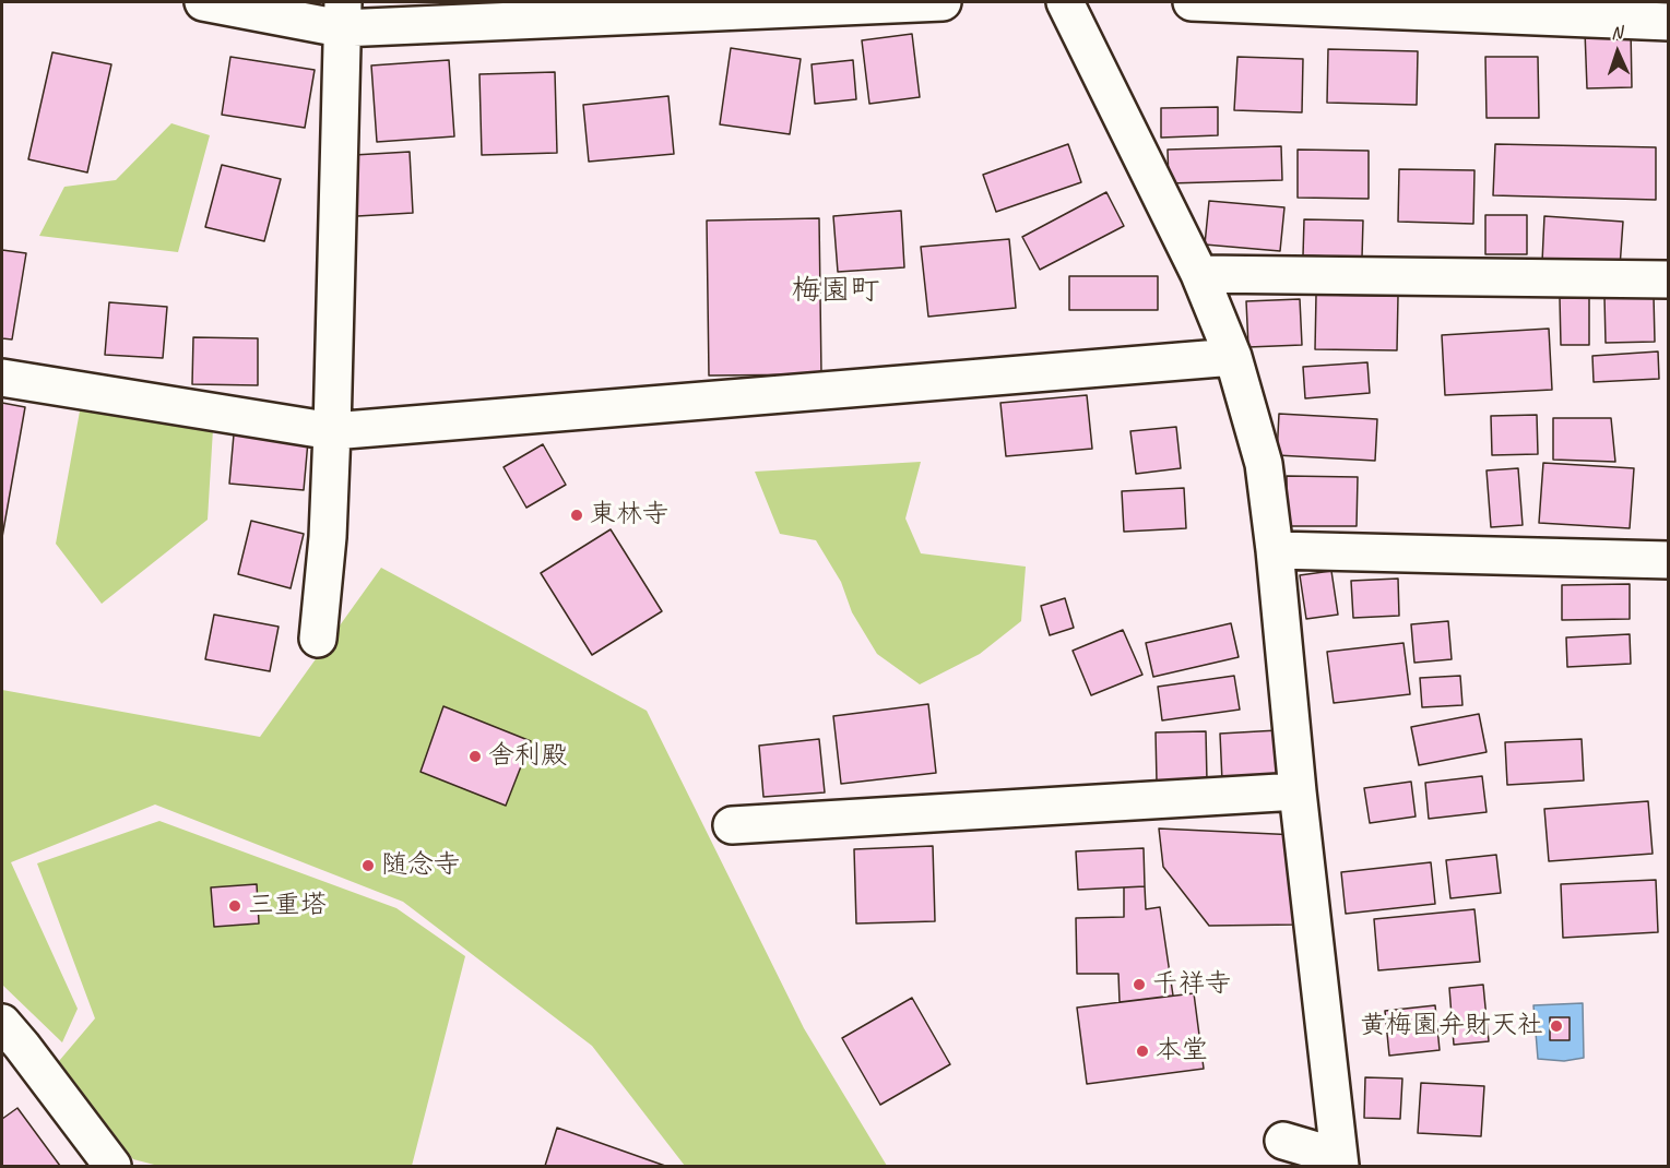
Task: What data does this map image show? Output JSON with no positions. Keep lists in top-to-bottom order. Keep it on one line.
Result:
{"districts":["梅園町"],"places":["東林寺","舎利殿","随念寺","三重塔","千祥寺","黄梅園弁財天社","本堂"],"north":"top"}
